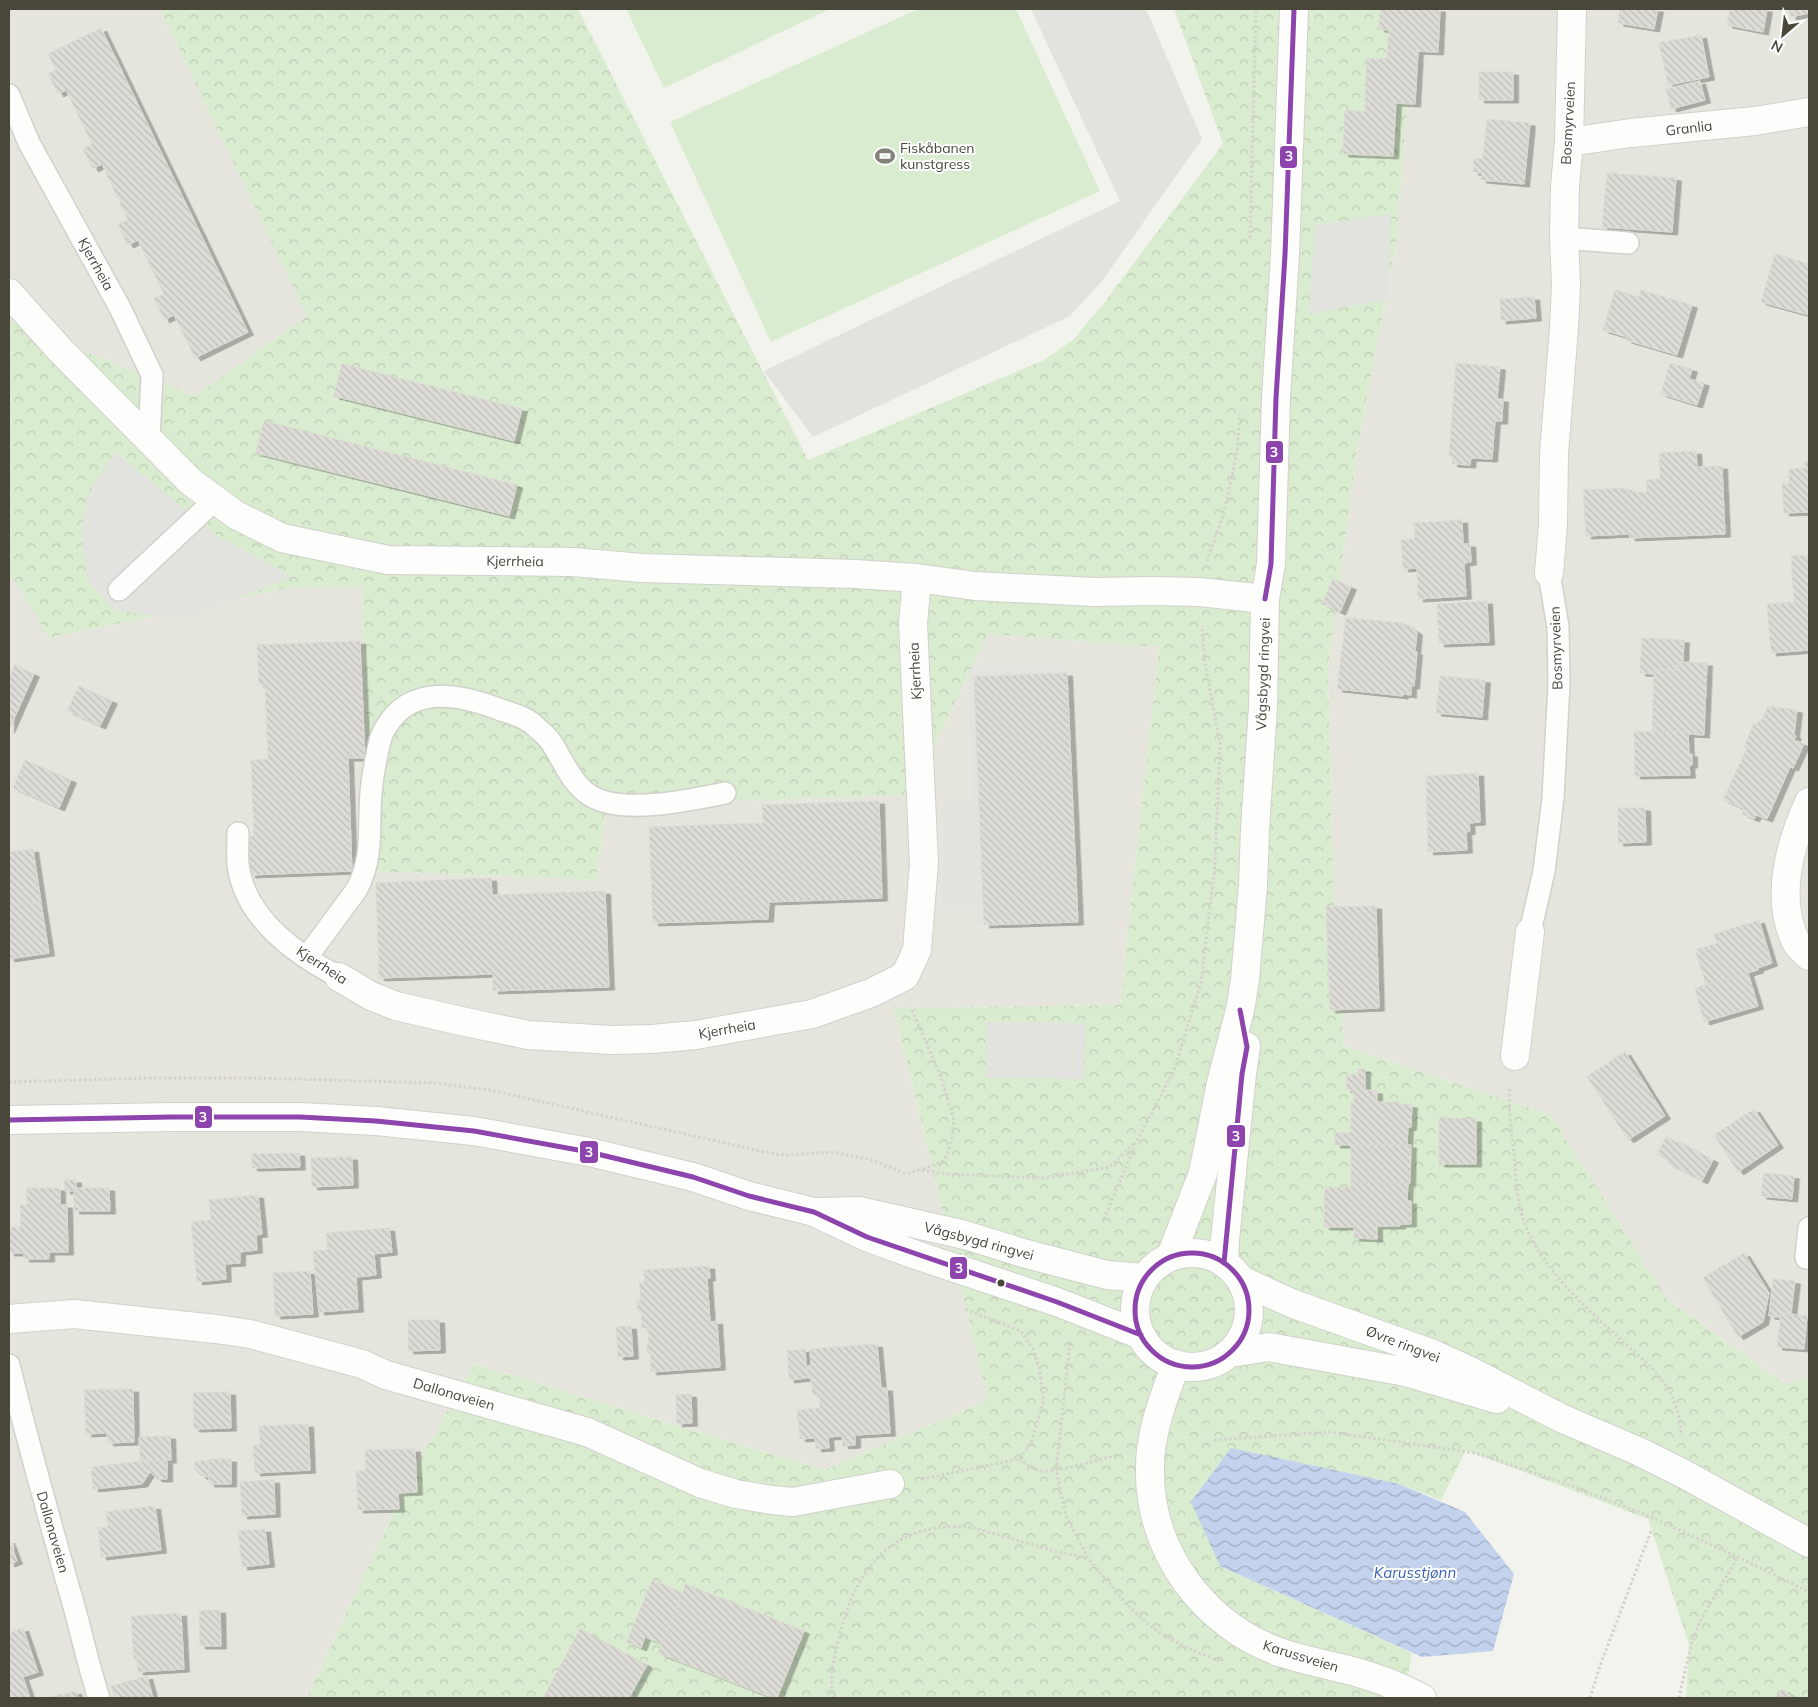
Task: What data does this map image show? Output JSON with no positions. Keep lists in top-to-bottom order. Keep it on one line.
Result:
{"streets":{"street":["Bosmyrveien","Granlia","Kjerrheia","Vågsbygd ringvei","Øvre ringvei","Dallonaveien","Karussveien"]},"crossings":[["Bosmyrveien","Granlia"],["Kjerrheia","Vågsbygd ringvei"],["Vågsbygd ringvei","Øvre ringvei"],["Vågsbygd ringvei","Karussveien"],["Øvre ringvei","Karussveien"]],"water":["Karusstjønn"],"places":{"sports":["Fiskåbanen kunstgress"]},"lines":["transit line 3"],"north":"bottom left"}
